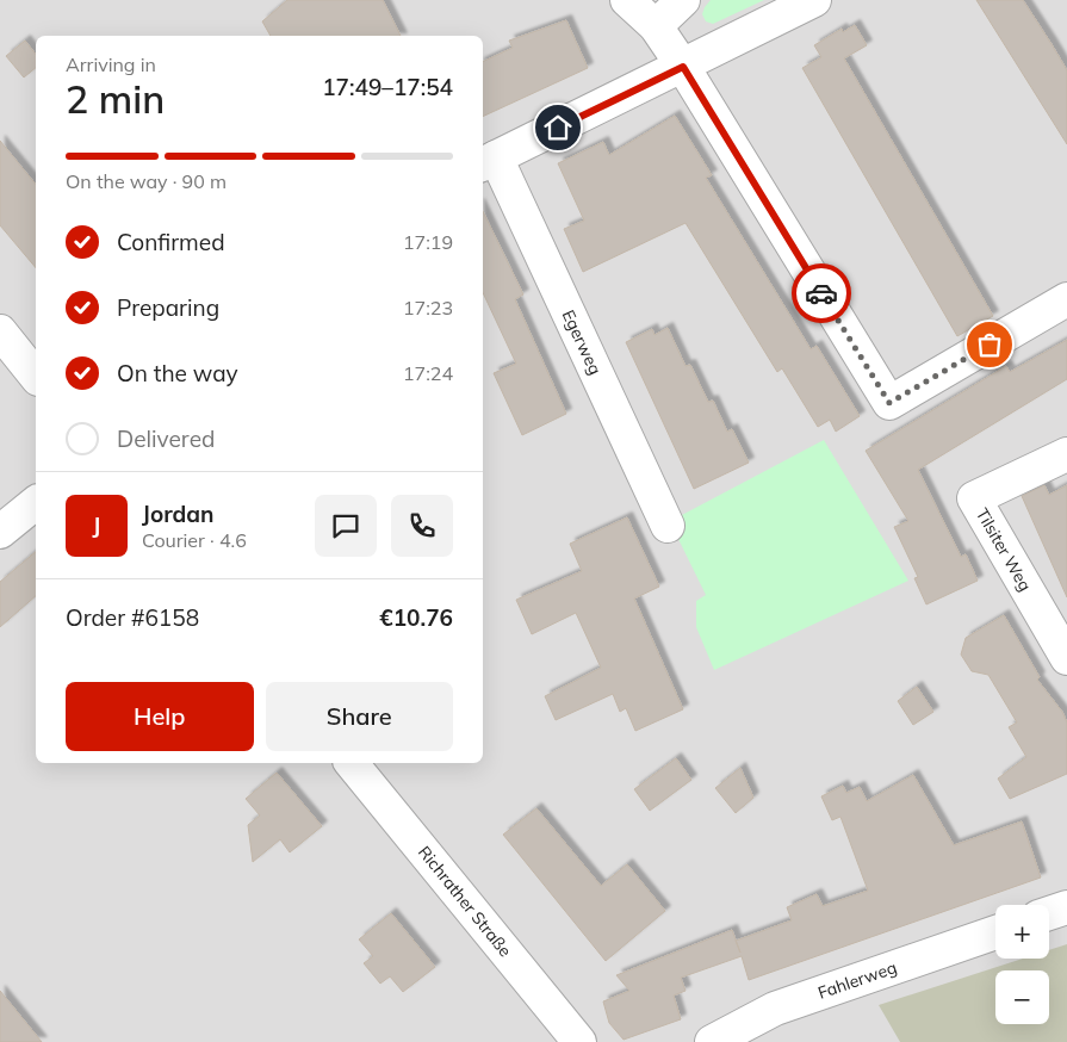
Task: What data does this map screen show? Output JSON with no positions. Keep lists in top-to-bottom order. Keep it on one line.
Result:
{"streets":{"street":["Egerweg","Tilsiter Weg","Richrather Straße","Fahlerweg"]},"page":{"heading":["2 min","Arriving in","17:49–17:54"],"panel":["Jordan","Courier · 4.6","Order #6158","€10.76"],"bar":"On the way · 90 m","list":[["Confirmed","17:19"],["Preparing","17:23"],["On the way","17:24"],"Delivered"],"round":"J","buttons":["Help","Share"],"map_buttons":["+","−"]}}
